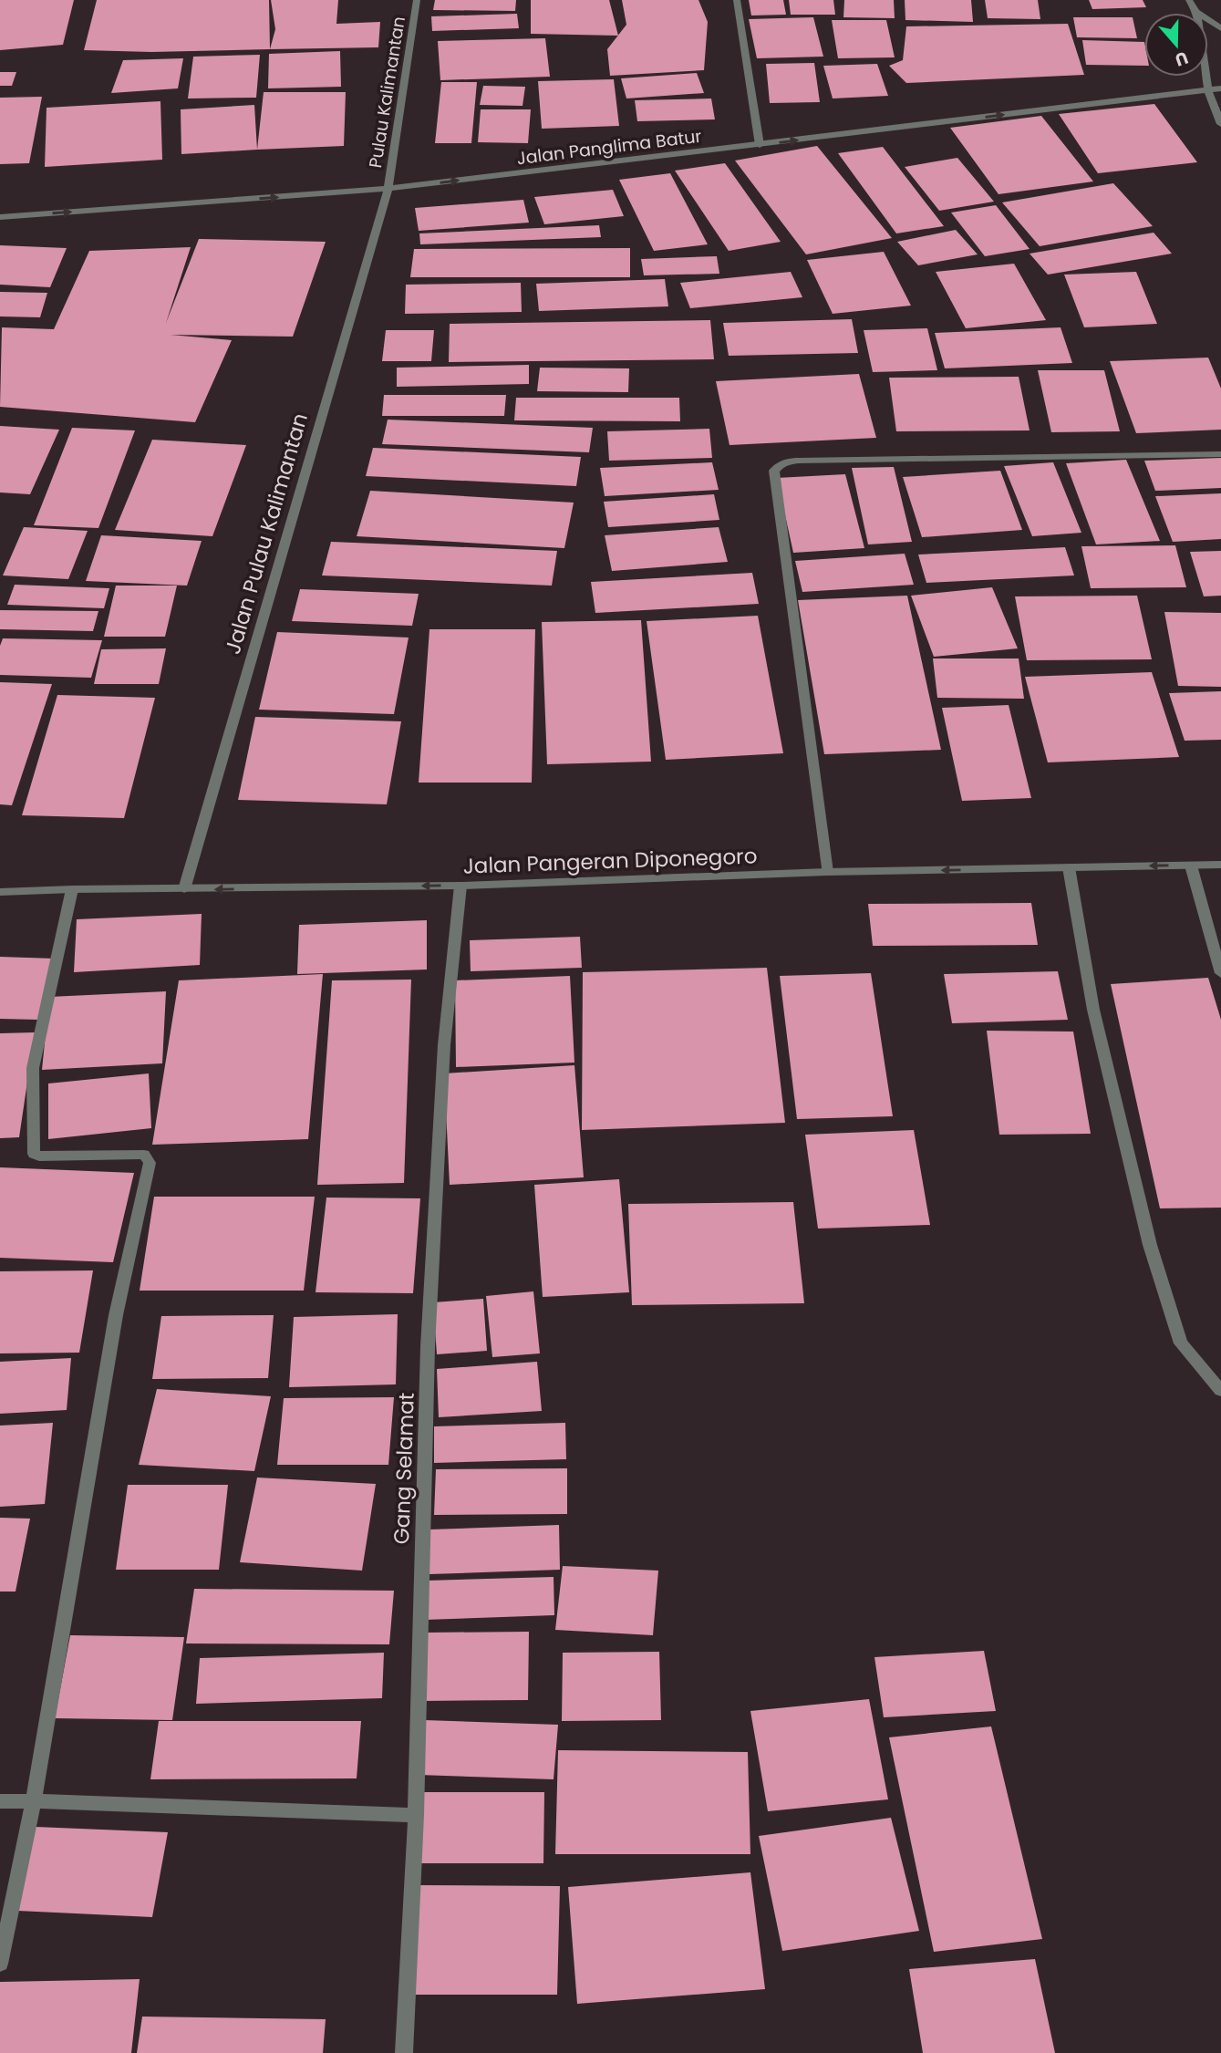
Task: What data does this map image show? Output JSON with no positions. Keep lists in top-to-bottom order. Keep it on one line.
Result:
{"streets":{"street":["Pulau Kalimantan","Jalan Panglima Batur","Jalan Pulau Kalimantan","Jalan Pangeran Diponegoro","Gang Selamat"]},"crossings":[["Pulau Kalimantan","Jalan Panglima Batur"],["Pulau Kalimantan","Jalan Pulau Kalimantan"],["Jalan Panglima Batur","Jalan Pulau Kalimantan"],["Jalan Pulau Kalimantan","Jalan Pangeran Diponegoro"],["Jalan Pangeran Diponegoro","Gang Selamat"]],"one_way":["Jalan Panglima Batur","Jalan Pangeran Diponegoro"],"north":"bottom"}
